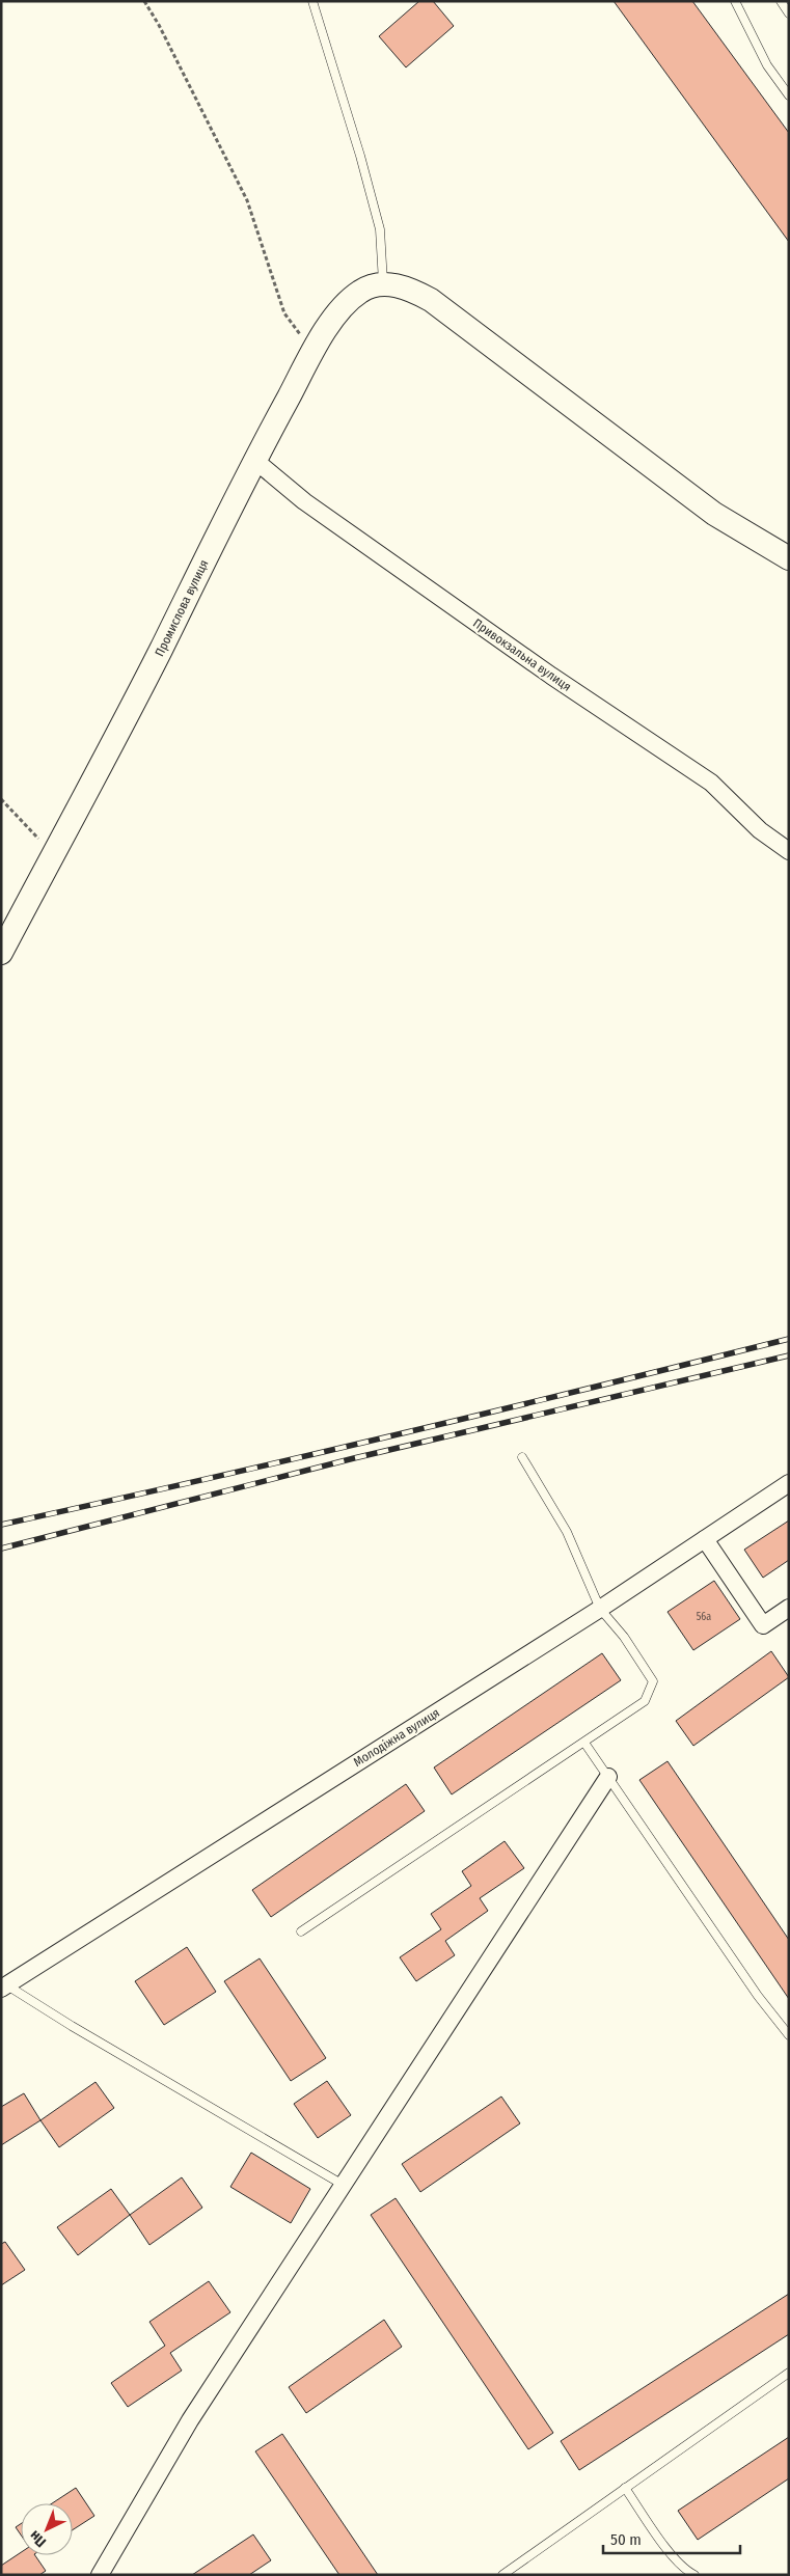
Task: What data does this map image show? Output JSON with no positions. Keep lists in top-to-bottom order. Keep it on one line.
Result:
{"streets":{"street":["Промислова вулиця","Привокзальна вулиця","Молодіжна вулиця"]},"crossings":[["Промислова вулиця","Привокзальна вулиця"]],"house_numbers":["56а"],"scale_bar":"50 m","north":"bottom left"}
